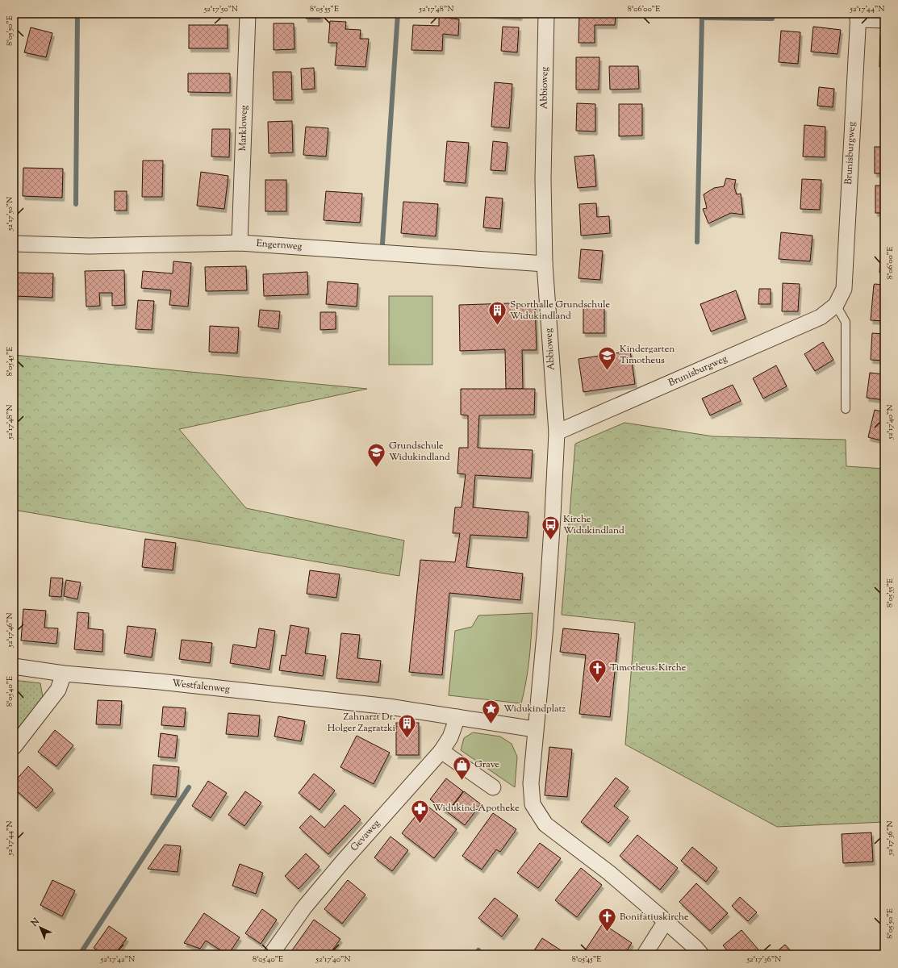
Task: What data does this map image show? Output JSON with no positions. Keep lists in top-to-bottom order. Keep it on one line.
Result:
{"streets":{"street":["Abbioweg","Markloweg","Brunisburgweg","Engernweg","Westfalenweg","Gevaweg"]},"crossings":[["Abbioweg","Brunisburgweg"],["Abbioweg","Engernweg"],["Markloweg","Engernweg"],["Westfalenweg","Gevaweg"]],"places":{"building":["Sporthalle Grundschule Widukindland","Zahnarzt Dr. Holger Zagratzki"],"school or university":["Kindergarten Timotheus","Grundschule Widukindland"],"bus stop":["Kirche Widukindland"],"church":["Timotheus-Kirche","Bonifatiuskirche"],"place":["Widukindplatz"],"shop":["Grave"],"pharmacy":["Widukind-Apotheke"]},"north":"top left","coordinates":["52°17'50\"N","8°05'55\"E","52°17'48\"N","8°06'00\"E","52°17'44\"N","8°05'50\"E","8°05'45\"E","52°17'40\"N","52°17'46\"N","8°05'40\"E","52°17'36\"N","52°17'42\"N"]}
